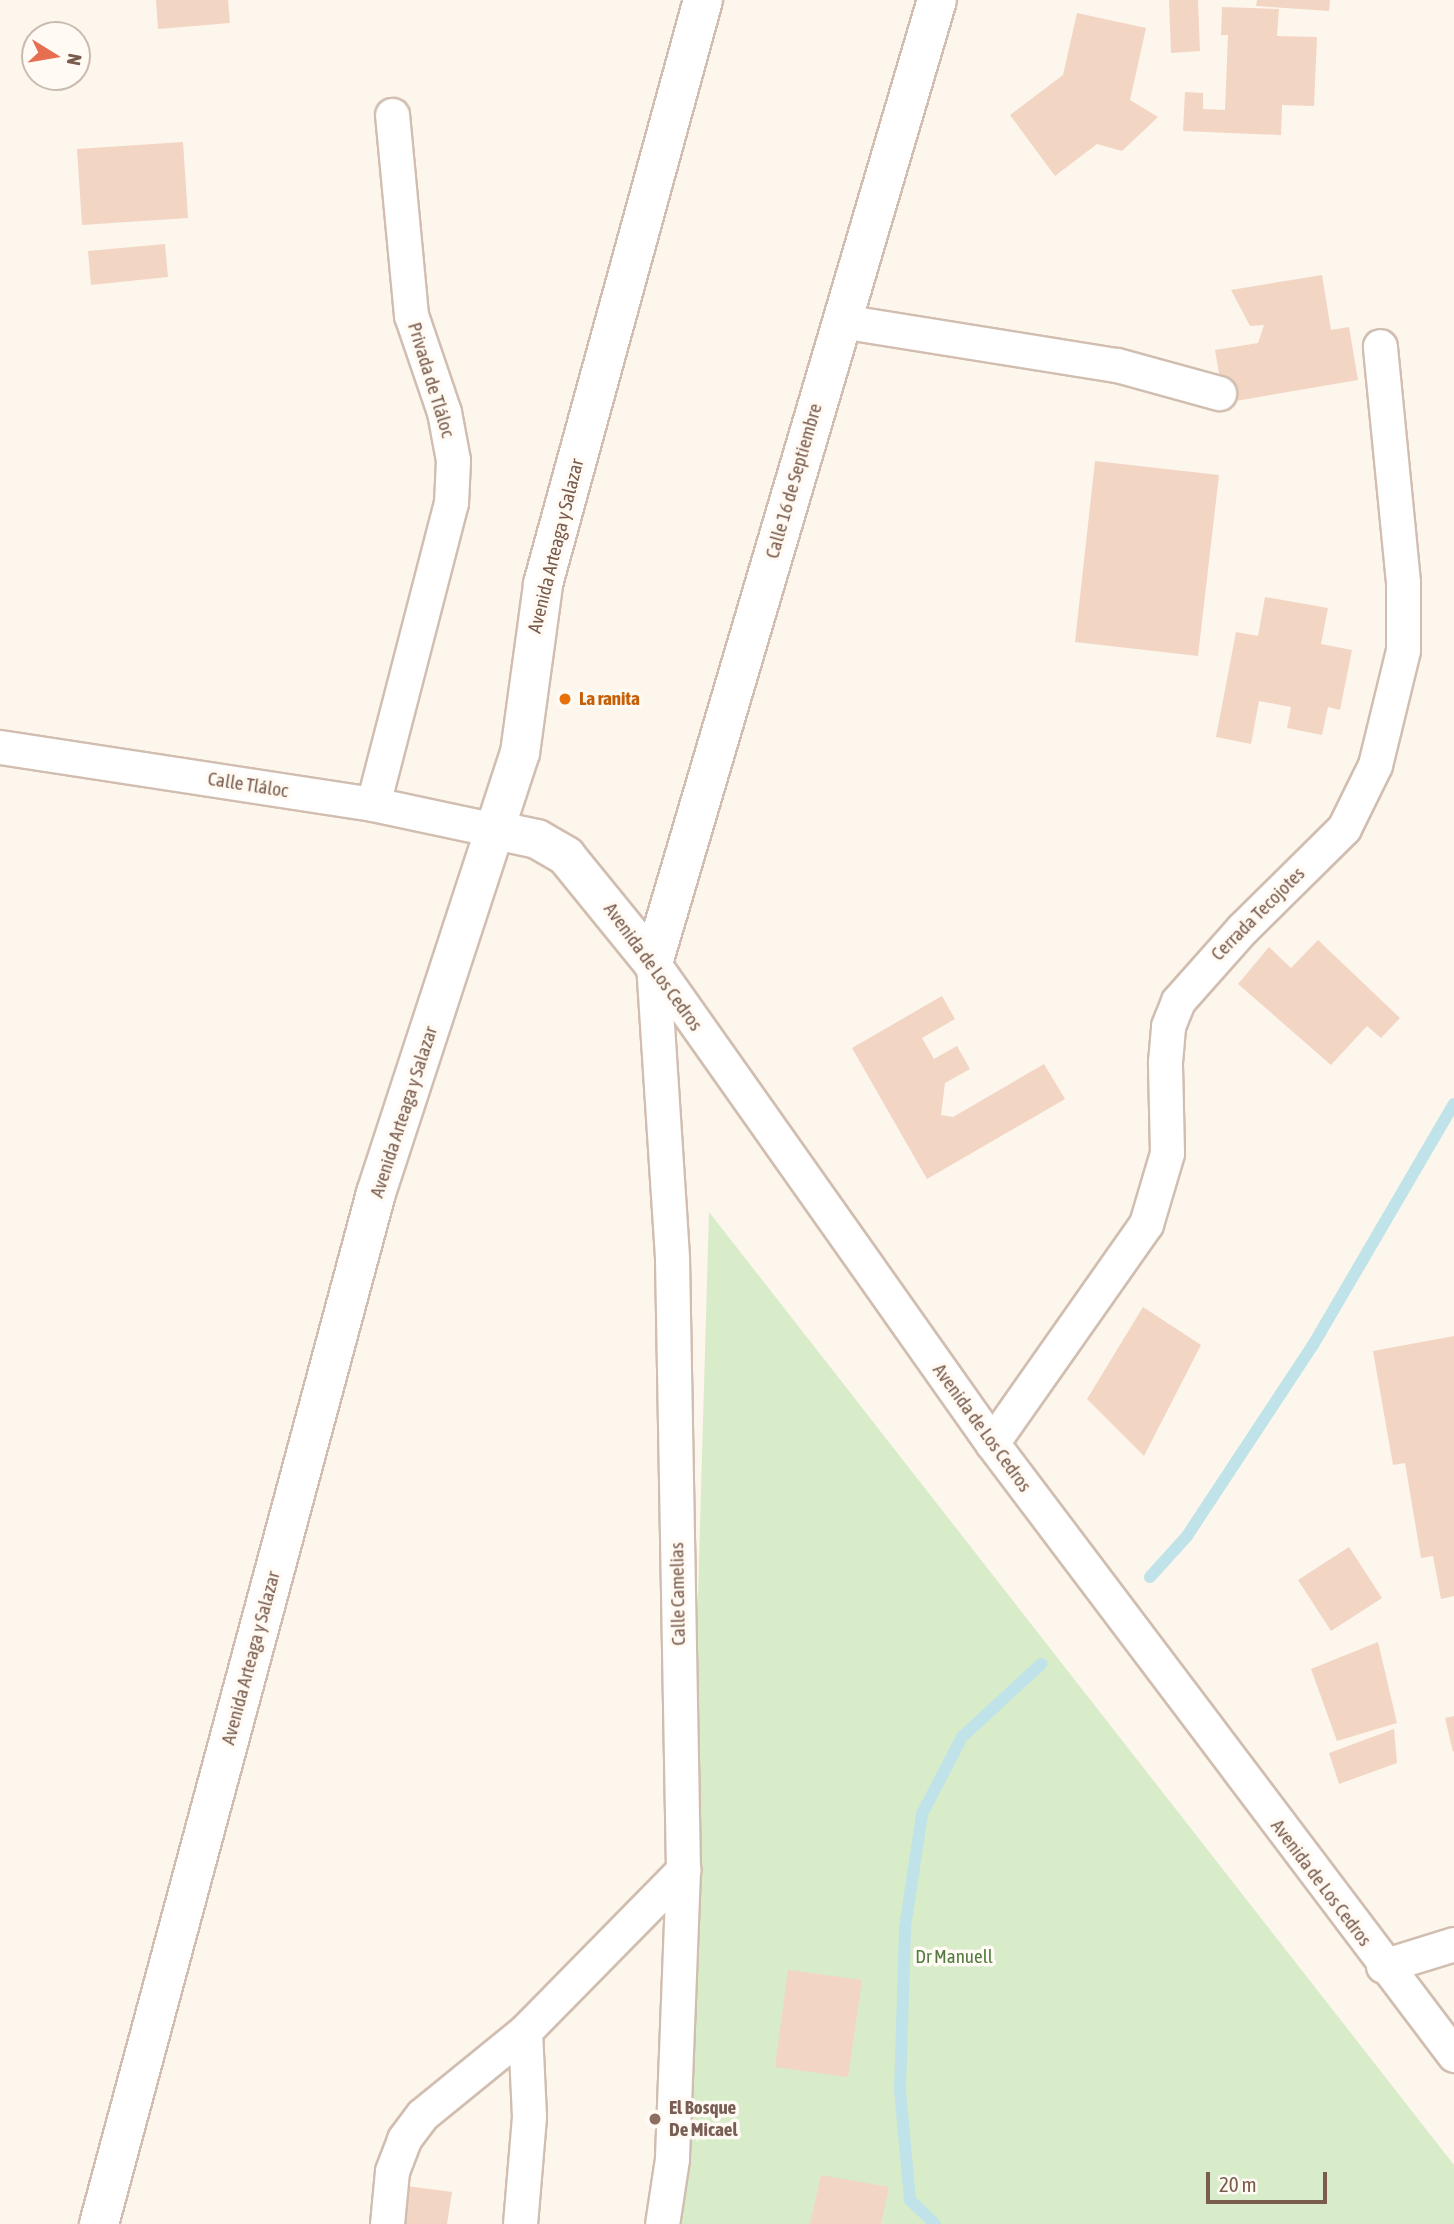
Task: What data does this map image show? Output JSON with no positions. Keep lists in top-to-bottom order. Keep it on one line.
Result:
{"streets":{"street":["Privada de Tláloc","Calle 16 de Septiembre","Avenida Arteaga y Salazar","Calle Tláloc","Cerrada Tecojotes","Avenida de Los Cedros","Calle Camelias"]},"crossings":[["Privada de Tláloc","Calle Tláloc"],["Calle 16 de Septiembre","Avenida de Los Cedros"],["Calle 16 de Septiembre","Calle Camelias"],["Avenida Arteaga y Salazar","Calle Tláloc"],["Avenida Arteaga y Salazar","Avenida de Los Cedros"],["Calle Tláloc","Avenida de Los Cedros"],["Cerrada Tecojotes","Avenida de Los Cedros"],["Avenida de Los Cedros","Calle Camelias"]],"parks":["Dr Manuell"],"places":["La ranita","El Bosque De Micael"],"scale_bar":"20 m","north":"right"}
